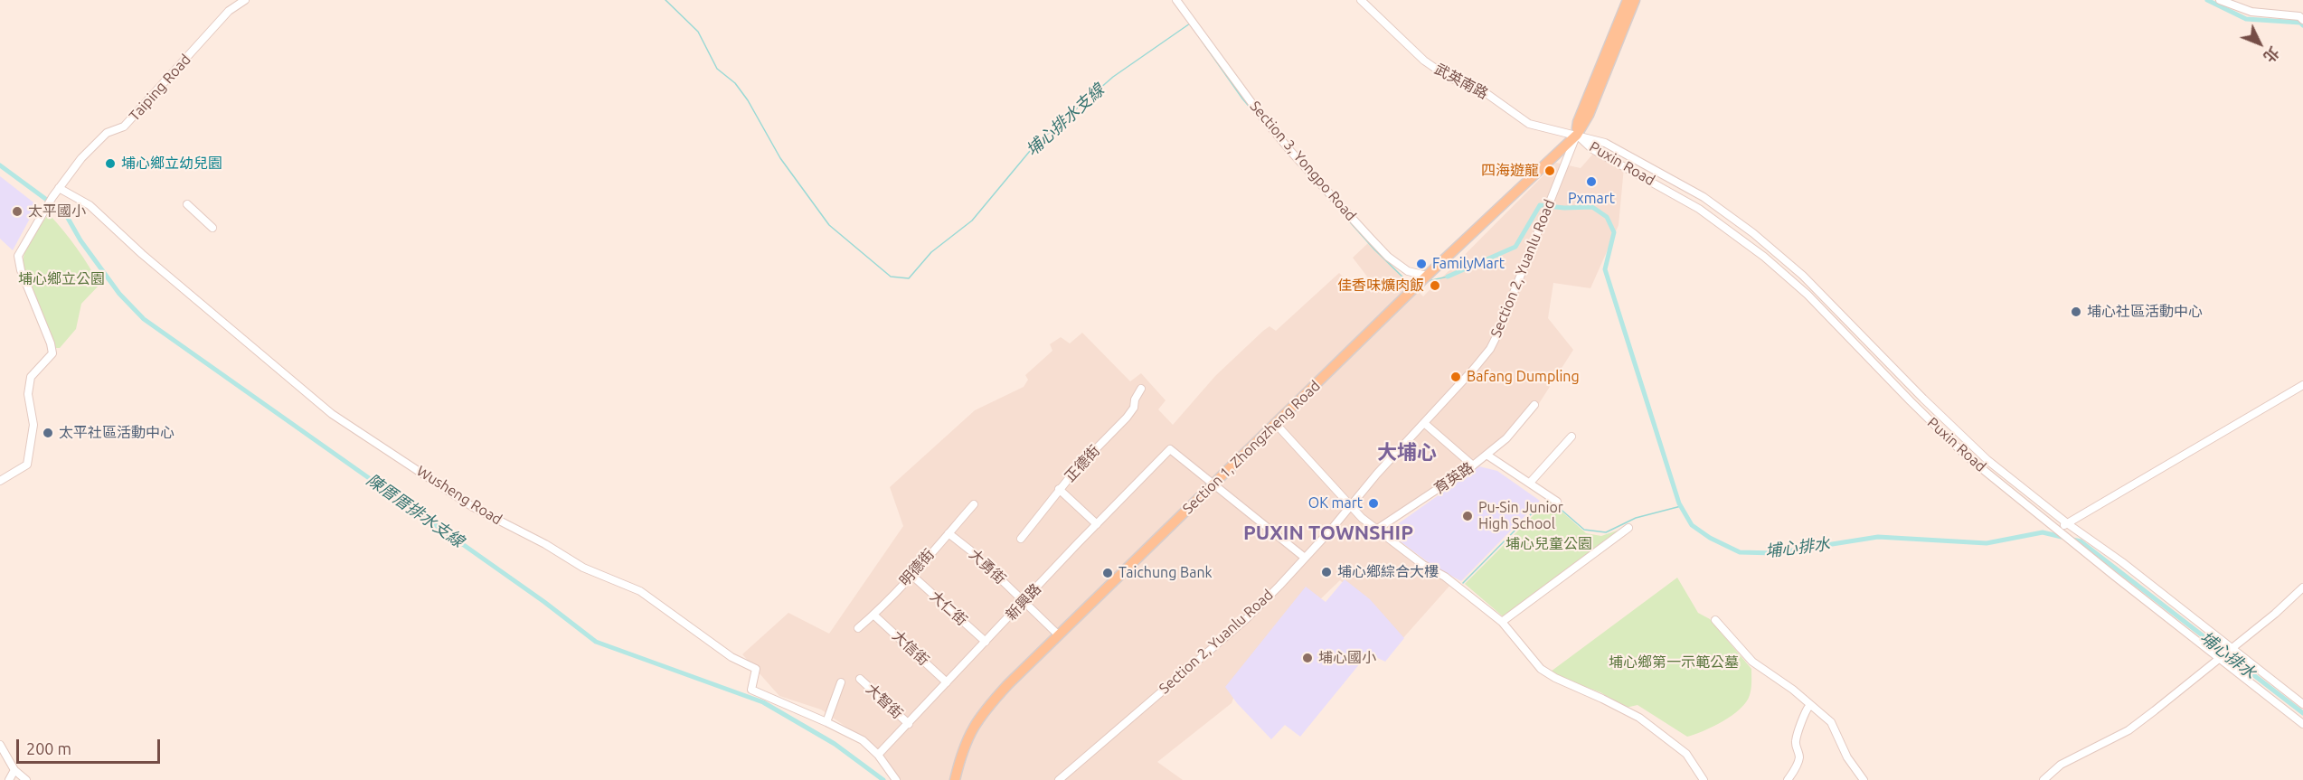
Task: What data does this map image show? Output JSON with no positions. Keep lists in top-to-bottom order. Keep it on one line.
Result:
{"streets":{"main road":["Section 1, Zhongzheng Road"],"street":["武英南路","Taiping Road","Section 3, Yongpo Road","Puxin Road","Section 2, Yuanlu Road","正德街","育英路","Wusheng Road","大勇街","明德街","新興路","大仁街","大信街","大智街"]},"crossings":[["武英南路","Puxin Road"],["武英南路","Section 2, Yuanlu Road"],["武英南路","Section 1, Zhongzheng Road"],["Taiping Road","Wusheng Road"],["Section 3, Yongpo Road","Section 1, Zhongzheng Road"],["Puxin Road","Section 2, Yuanlu Road"],["Puxin Road","Section 1, Zhongzheng Road"],["Section 2, Yuanlu Road","Section 1, Zhongzheng Road"],["Section 1, Zhongzheng Road","大勇街"],["Section 1, Zhongzheng Road","新興路"],["Wusheng Road","新興路"],["大勇街","明德街"],["大勇街","新興路"],["明德街","大仁街"],["明德街","大信街"],["新興路","大仁街"],["新興路","大信街"],["新興路","大智街"]],"districts":["大埔心","PUXIN TOWNSHIP"],"water":["埔心排水支線","陳厝厝排水支線","埔心排水"],"parks":["埔心鄉立公園","埔心兒童公園","埔心鄉第一示範公墓"],"places":["埔心鄉立幼兒園","四海遊龍","Pxmart","太平國小","FamilyMart","佳香味爌肉飯","埔心社區活動中心","Bafang Dumpling","太平社區活動中心","OK mart","Pu-Sin Junior High School","埔心鄉綜合大樓","Taichung Bank","埔心國小"],"scale_bar":"200 m","north":"bottom right"}
